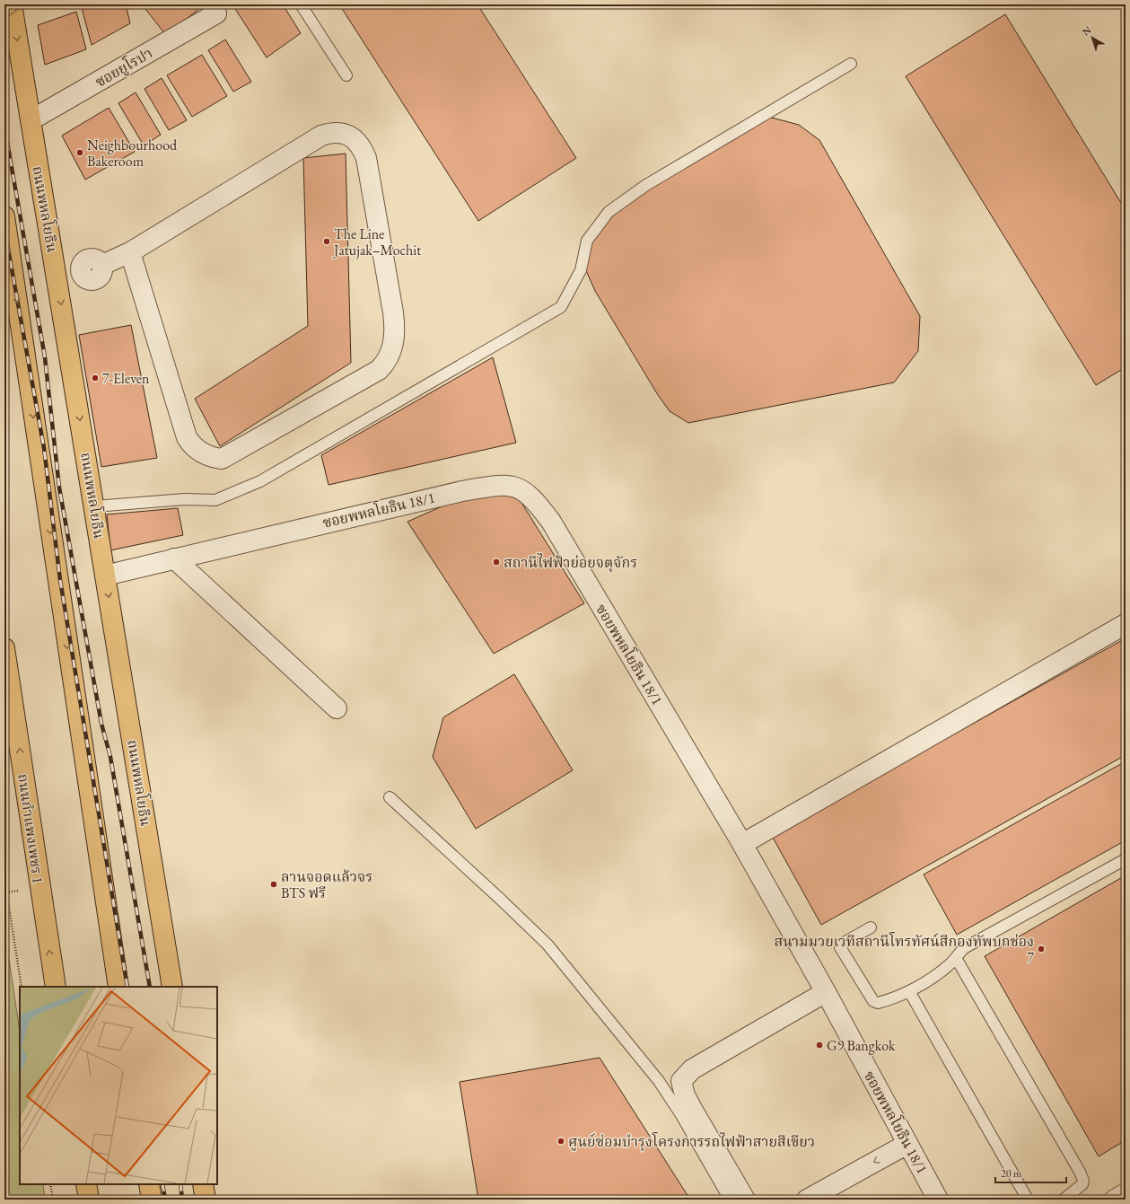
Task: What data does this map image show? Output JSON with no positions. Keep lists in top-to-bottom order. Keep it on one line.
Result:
{"streets":{"main road":["ถนนพหลโยธิน","ถนนกำแพงเพชร 1"],"street":["ซอยยูโรปา","ซอยพหลโยธิน 18/1"]},"crossings":[["ซอยยูโรปา","ถนนพหลโยธิน"],["ถนนพหลโยธิน","ซอยพหลโยธิน 18/1"]],"places":["Neighbourhood Bakeroom","The Line Jatujak–Mochit","7-Eleven","สถานีไฟฟ้าย่อยจตุจักร","ลานจอดแล้วจร BTS ฟรี","สนามมวยเวทีสถานีโทรทัศน์สีกองทัพบกช่อง 7","G9 Bangkok","ศูนย์ซ่อมบำรุงโครงการรถไฟฟ้าสายสีเขียว"],"scale_bar":"20 m","north":"top left"}
